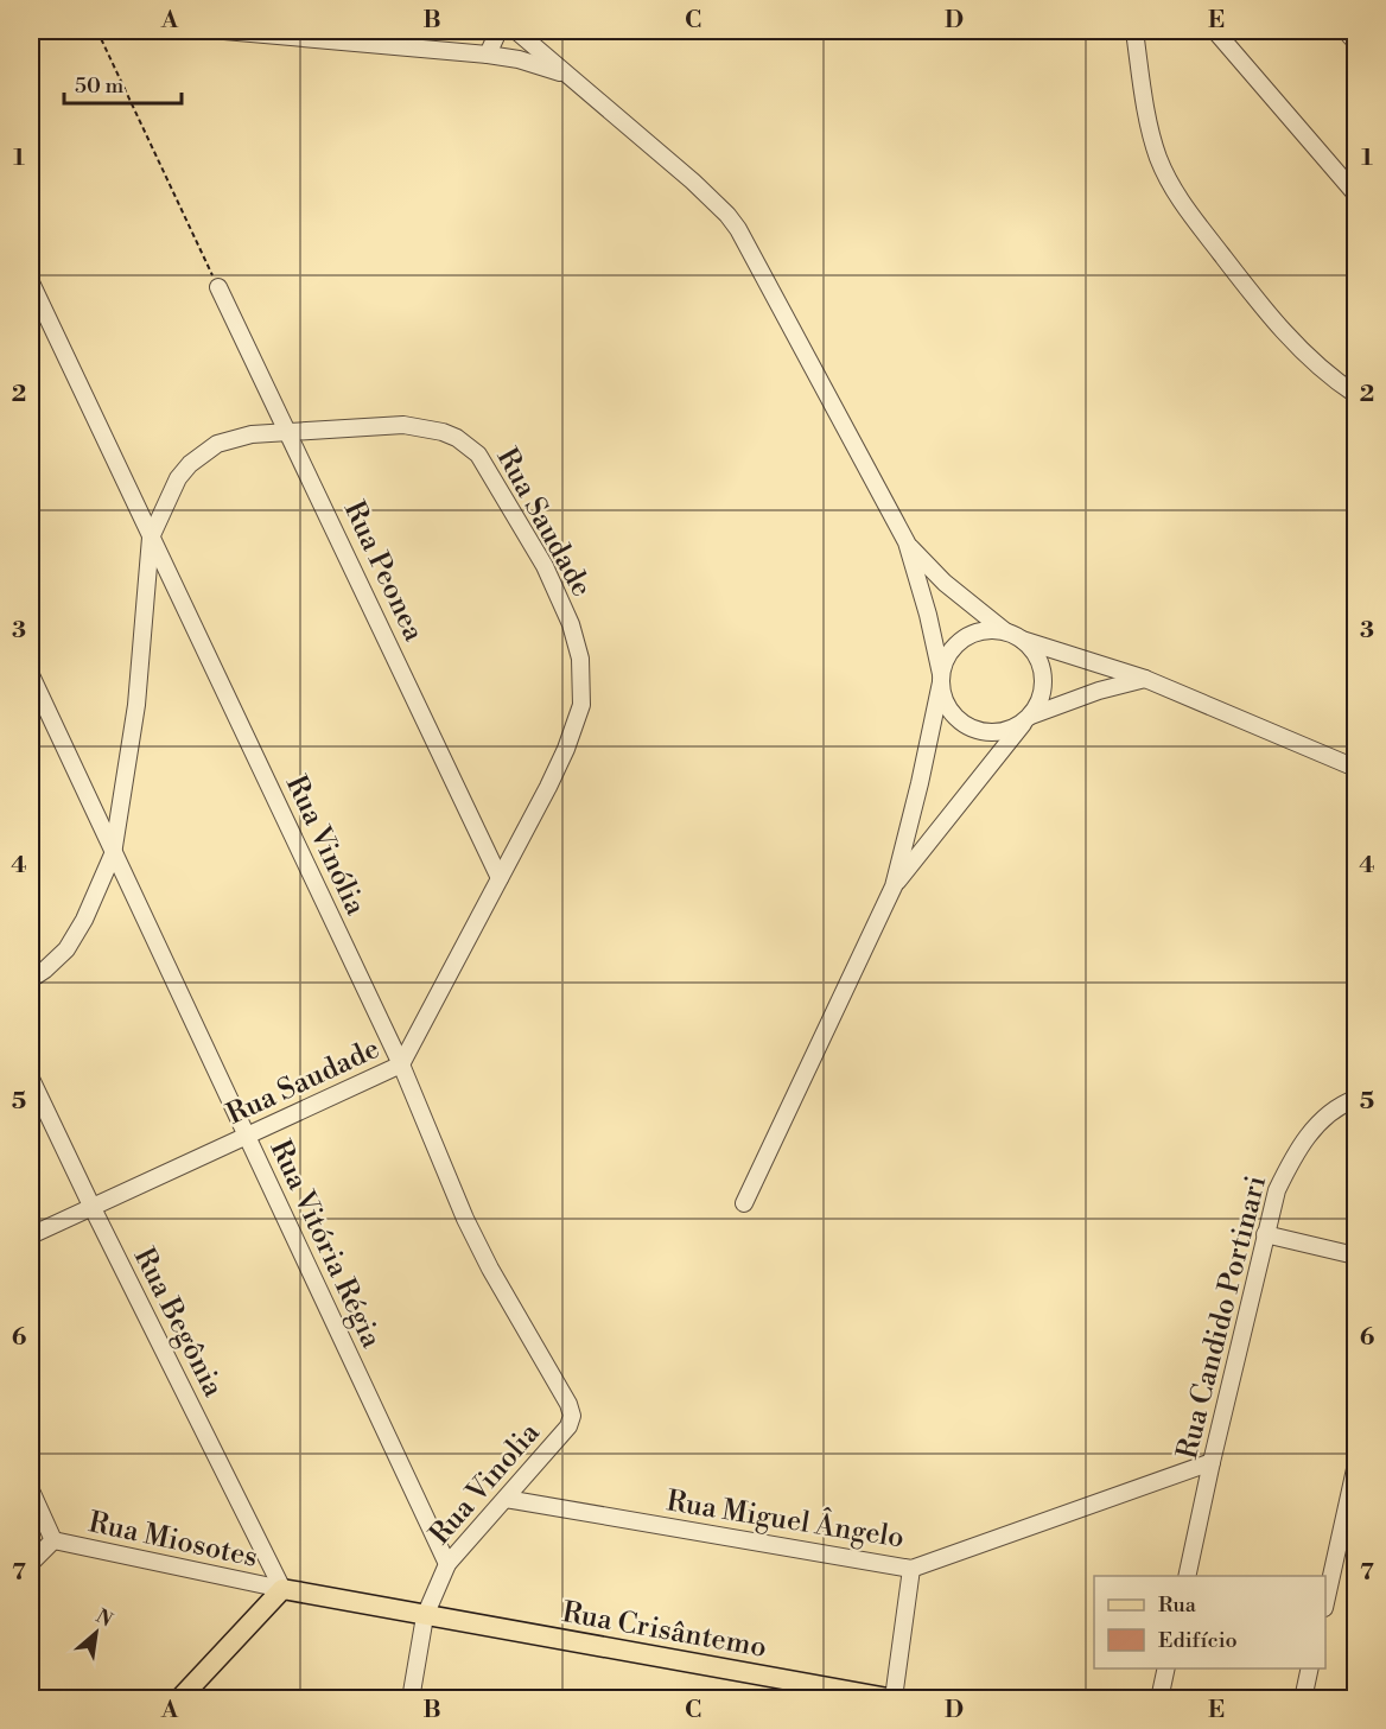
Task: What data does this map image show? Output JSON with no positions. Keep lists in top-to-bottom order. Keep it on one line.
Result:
{"streets":{"main road":["Rua Crisântemo"],"street":["Rua Saudade","Rua Peonea","Rua Vinólia","Rua Vitória Régia","Rua Candido Portinari","Rua Begônia","Rua Vinolia","Rua Miguel Ângelo","Rua Miosotes"]},"crossings":[["Rua Saudade","Rua Peonea"],["Rua Saudade","Rua Vinólia"],["Rua Saudade","Rua Vitória Régia"],["Rua Saudade","Rua Begônia"],["Rua Vinólia","Rua Vinolia"],["Rua Vitória Régia","Rua Vinolia"],["Rua Candido Portinari","Rua Miguel Ângelo"],["Rua Begônia","Rua Miosotes"],["Rua Begônia","Rua Crisântemo"],["Rua Vinolia","Rua Miguel Ângelo"],["Rua Vinolia","Rua Crisântemo"],["Rua Miosotes","Rua Crisântemo"]],"legend":["Rua","Edifício"],"scale_bar":"50 m","north":"top right","grid":{"columns":["A","B","C","D","E"],"rows":["1","2","3","4","5","6","7"]}}
